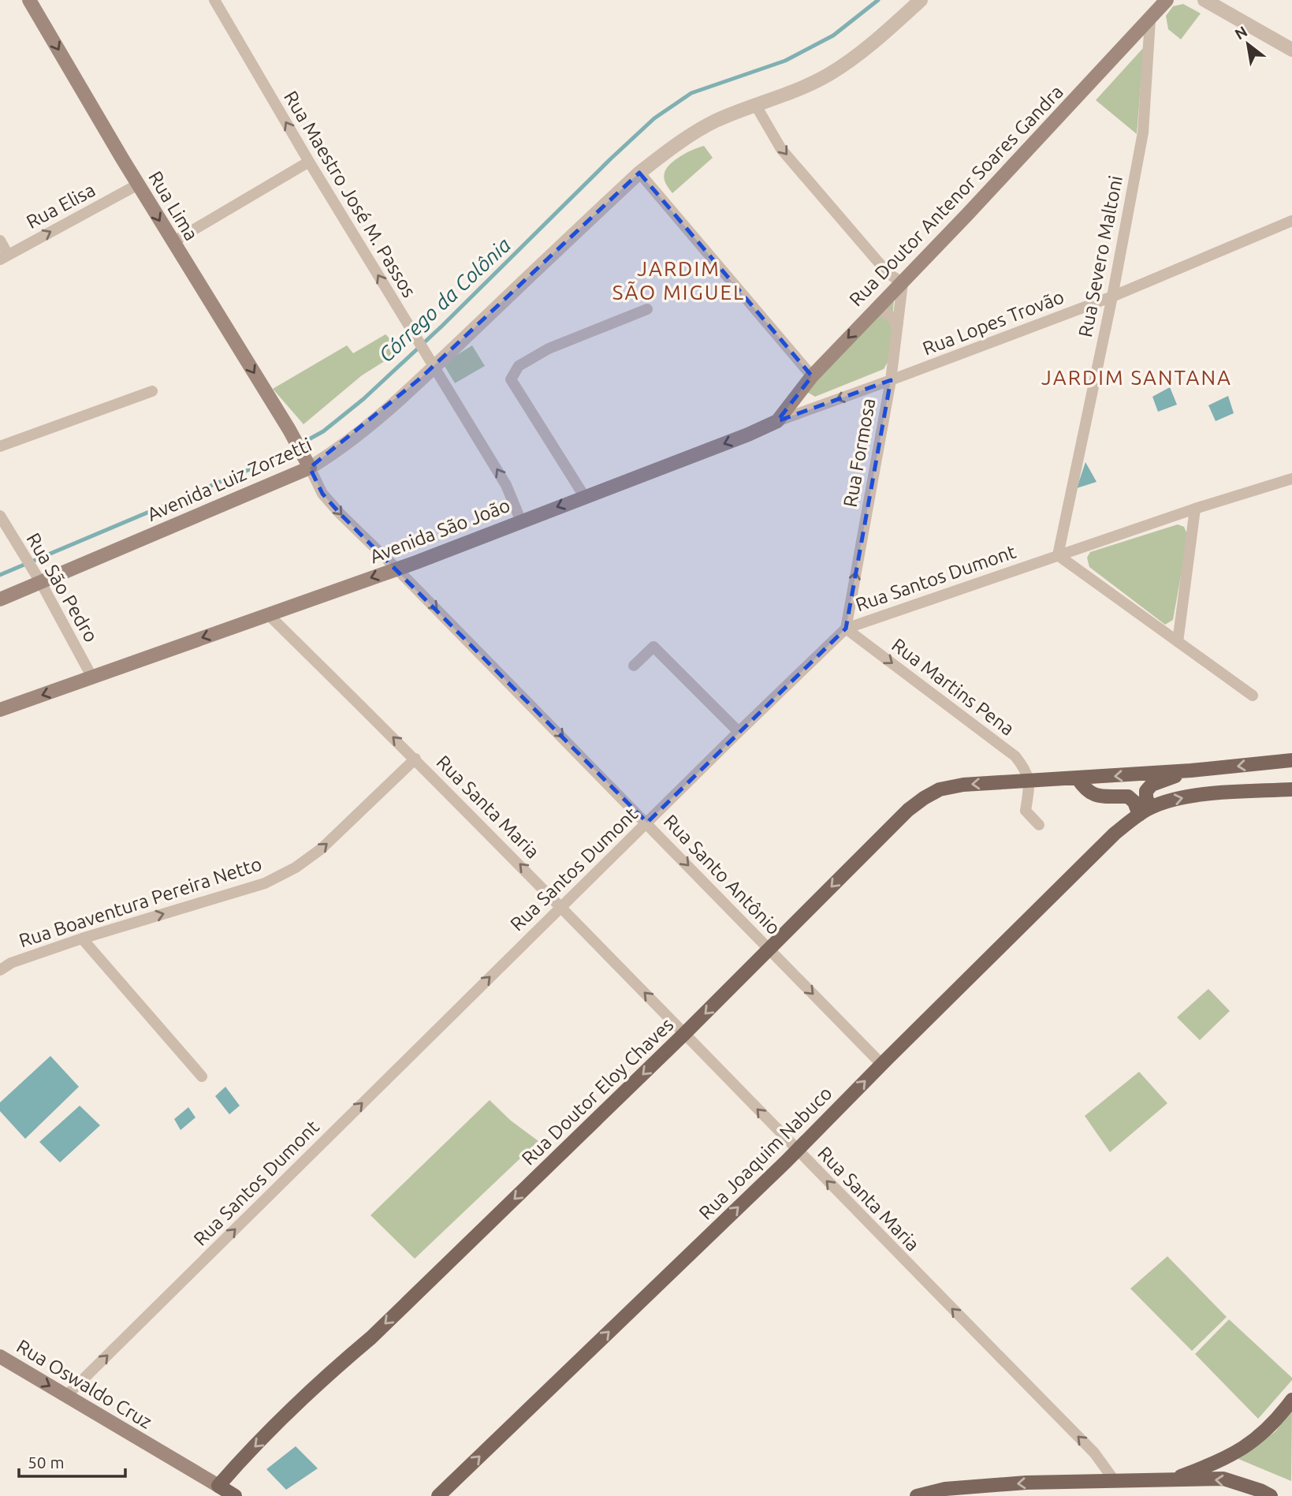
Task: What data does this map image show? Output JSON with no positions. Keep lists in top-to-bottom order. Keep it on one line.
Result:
{"streets":{"main road":["Rua Doutor Antenor Soares Gandra","Rua Lima","Avenida Luiz Zorzetti","Avenida São João","Rua Doutor Eloy Chaves","Rua Joaquim Nabuco","Rua Oswaldo Cruz"],"street":["Rua Maestro José M. Passos","Rua Elisa","Rua Severo Maltoni","Rua Lopes Trovão","Rua Formosa","Rua Santos Dumont","Rua São Pedro","Rua Martins Pena","Rua Santa Maria","Rua Santo Antônio","Rua Boaventura Pereira Netto"]},"crossings":[["Rua Maestro José M. Passos","Avenida Luiz Zorzetti"],["Rua Maestro José M. Passos","Avenida São João"],["Rua Doutor Antenor Soares Gandra","Rua Severo Maltoni"],["Rua Doutor Antenor Soares Gandra","Rua Formosa"],["Rua Doutor Antenor Soares Gandra","Avenida São João"],["Rua Elisa","Rua Lima"],["Rua Lima","Avenida Luiz Zorzetti"],["Rua Severo Maltoni","Rua Lopes Trovão"],["Rua Severo Maltoni","Rua Santos Dumont"],["Rua Lopes Trovão","Rua Formosa"],["Rua Lopes Trovão","Avenida São João"],["Rua Formosa","Avenida São João"],["Rua Formosa","Rua Santos Dumont"],["Rua Formosa","Rua Martins Pena"],["Avenida Luiz Zorzetti","Rua São Pedro"],["Avenida São João","Rua São Pedro"],["Avenida São João","Rua Santa Maria"],["Avenida São João","Rua Santo Antônio"],["Rua Santos Dumont","Rua Martins Pena"],["Rua Santos Dumont","Rua Santa Maria"],["Rua Santos Dumont","Rua Santo Antônio"],["Rua Santos Dumont","Rua Oswaldo Cruz"],["Rua Martins Pena","Rua Doutor Eloy Chaves"],["Rua Santa Maria","Rua Boaventura Pereira Netto"],["Rua Santa Maria","Rua Doutor Eloy Chaves"],["Rua Santa Maria","Rua Joaquim Nabuco"],["Rua Santo Antônio","Rua Doutor Eloy Chaves"],["Rua Santo Antônio","Rua Joaquim Nabuco"],["Rua Doutor Eloy Chaves","Rua Oswaldo Cruz"]],"one_way":["Rua Maestro José M. Passos","Rua Elisa","Rua Lima","Rua Formosa","Avenida São João","Rua Santos Dumont","Rua Martins Pena","Rua Santa Maria","Rua Santo Antônio","Rua Boaventura Pereira Netto","Rua Doutor Eloy Chaves","Rua Joaquim Nabuco"],"districts":["JARDIM SÃO MIGUEL","JARDIM SANTANA"],"water":["Córrego da Colônia"],"scale_bar":"50 m","north":"top left"}
